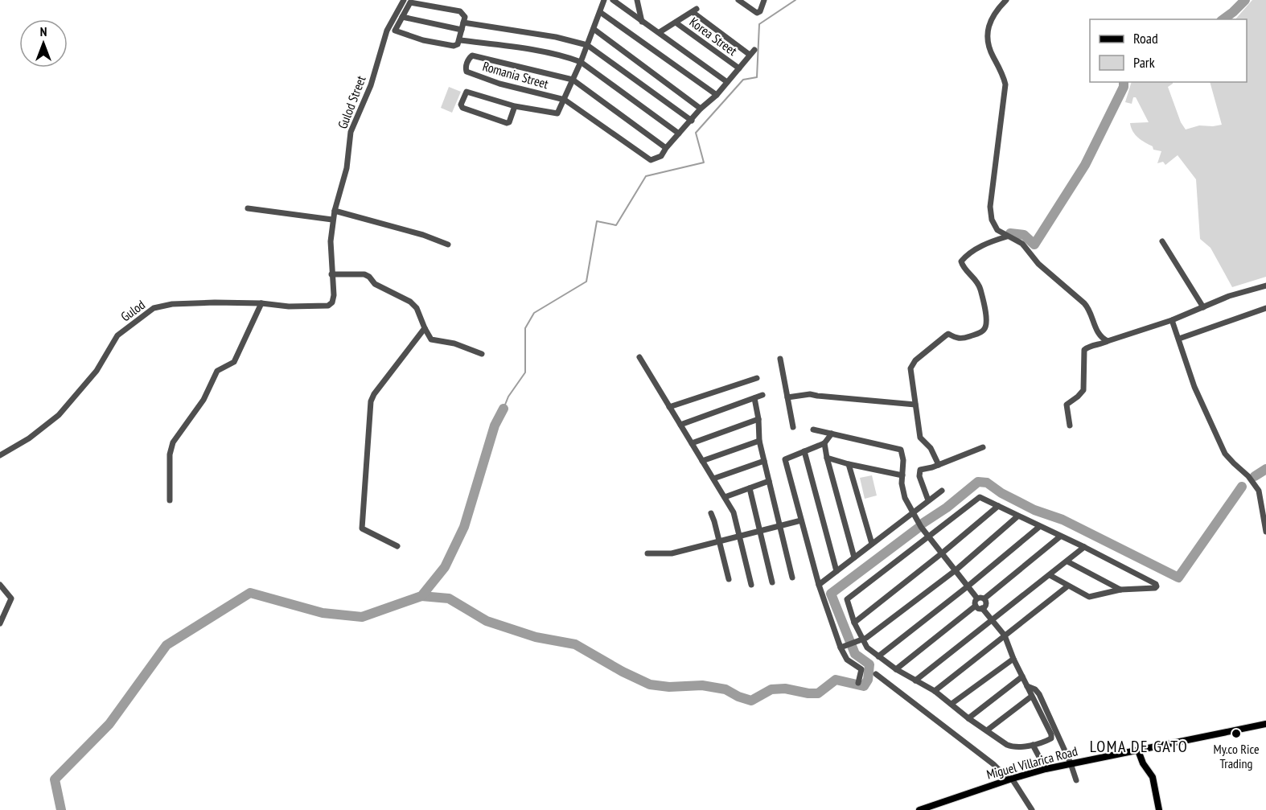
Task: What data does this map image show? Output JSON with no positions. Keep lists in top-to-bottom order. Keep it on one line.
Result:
{"streets":{"main road":["Miguel Villarica Road"],"street":["Korea Street","Romania Street","Gulod Street","Gulod"]},"crossings":[["Gulod Street","Gulod"]],"districts":["LOMA DE GATO"],"places":["My.co Rice Trading"],"legend":["Road","Park"],"north":"top"}
